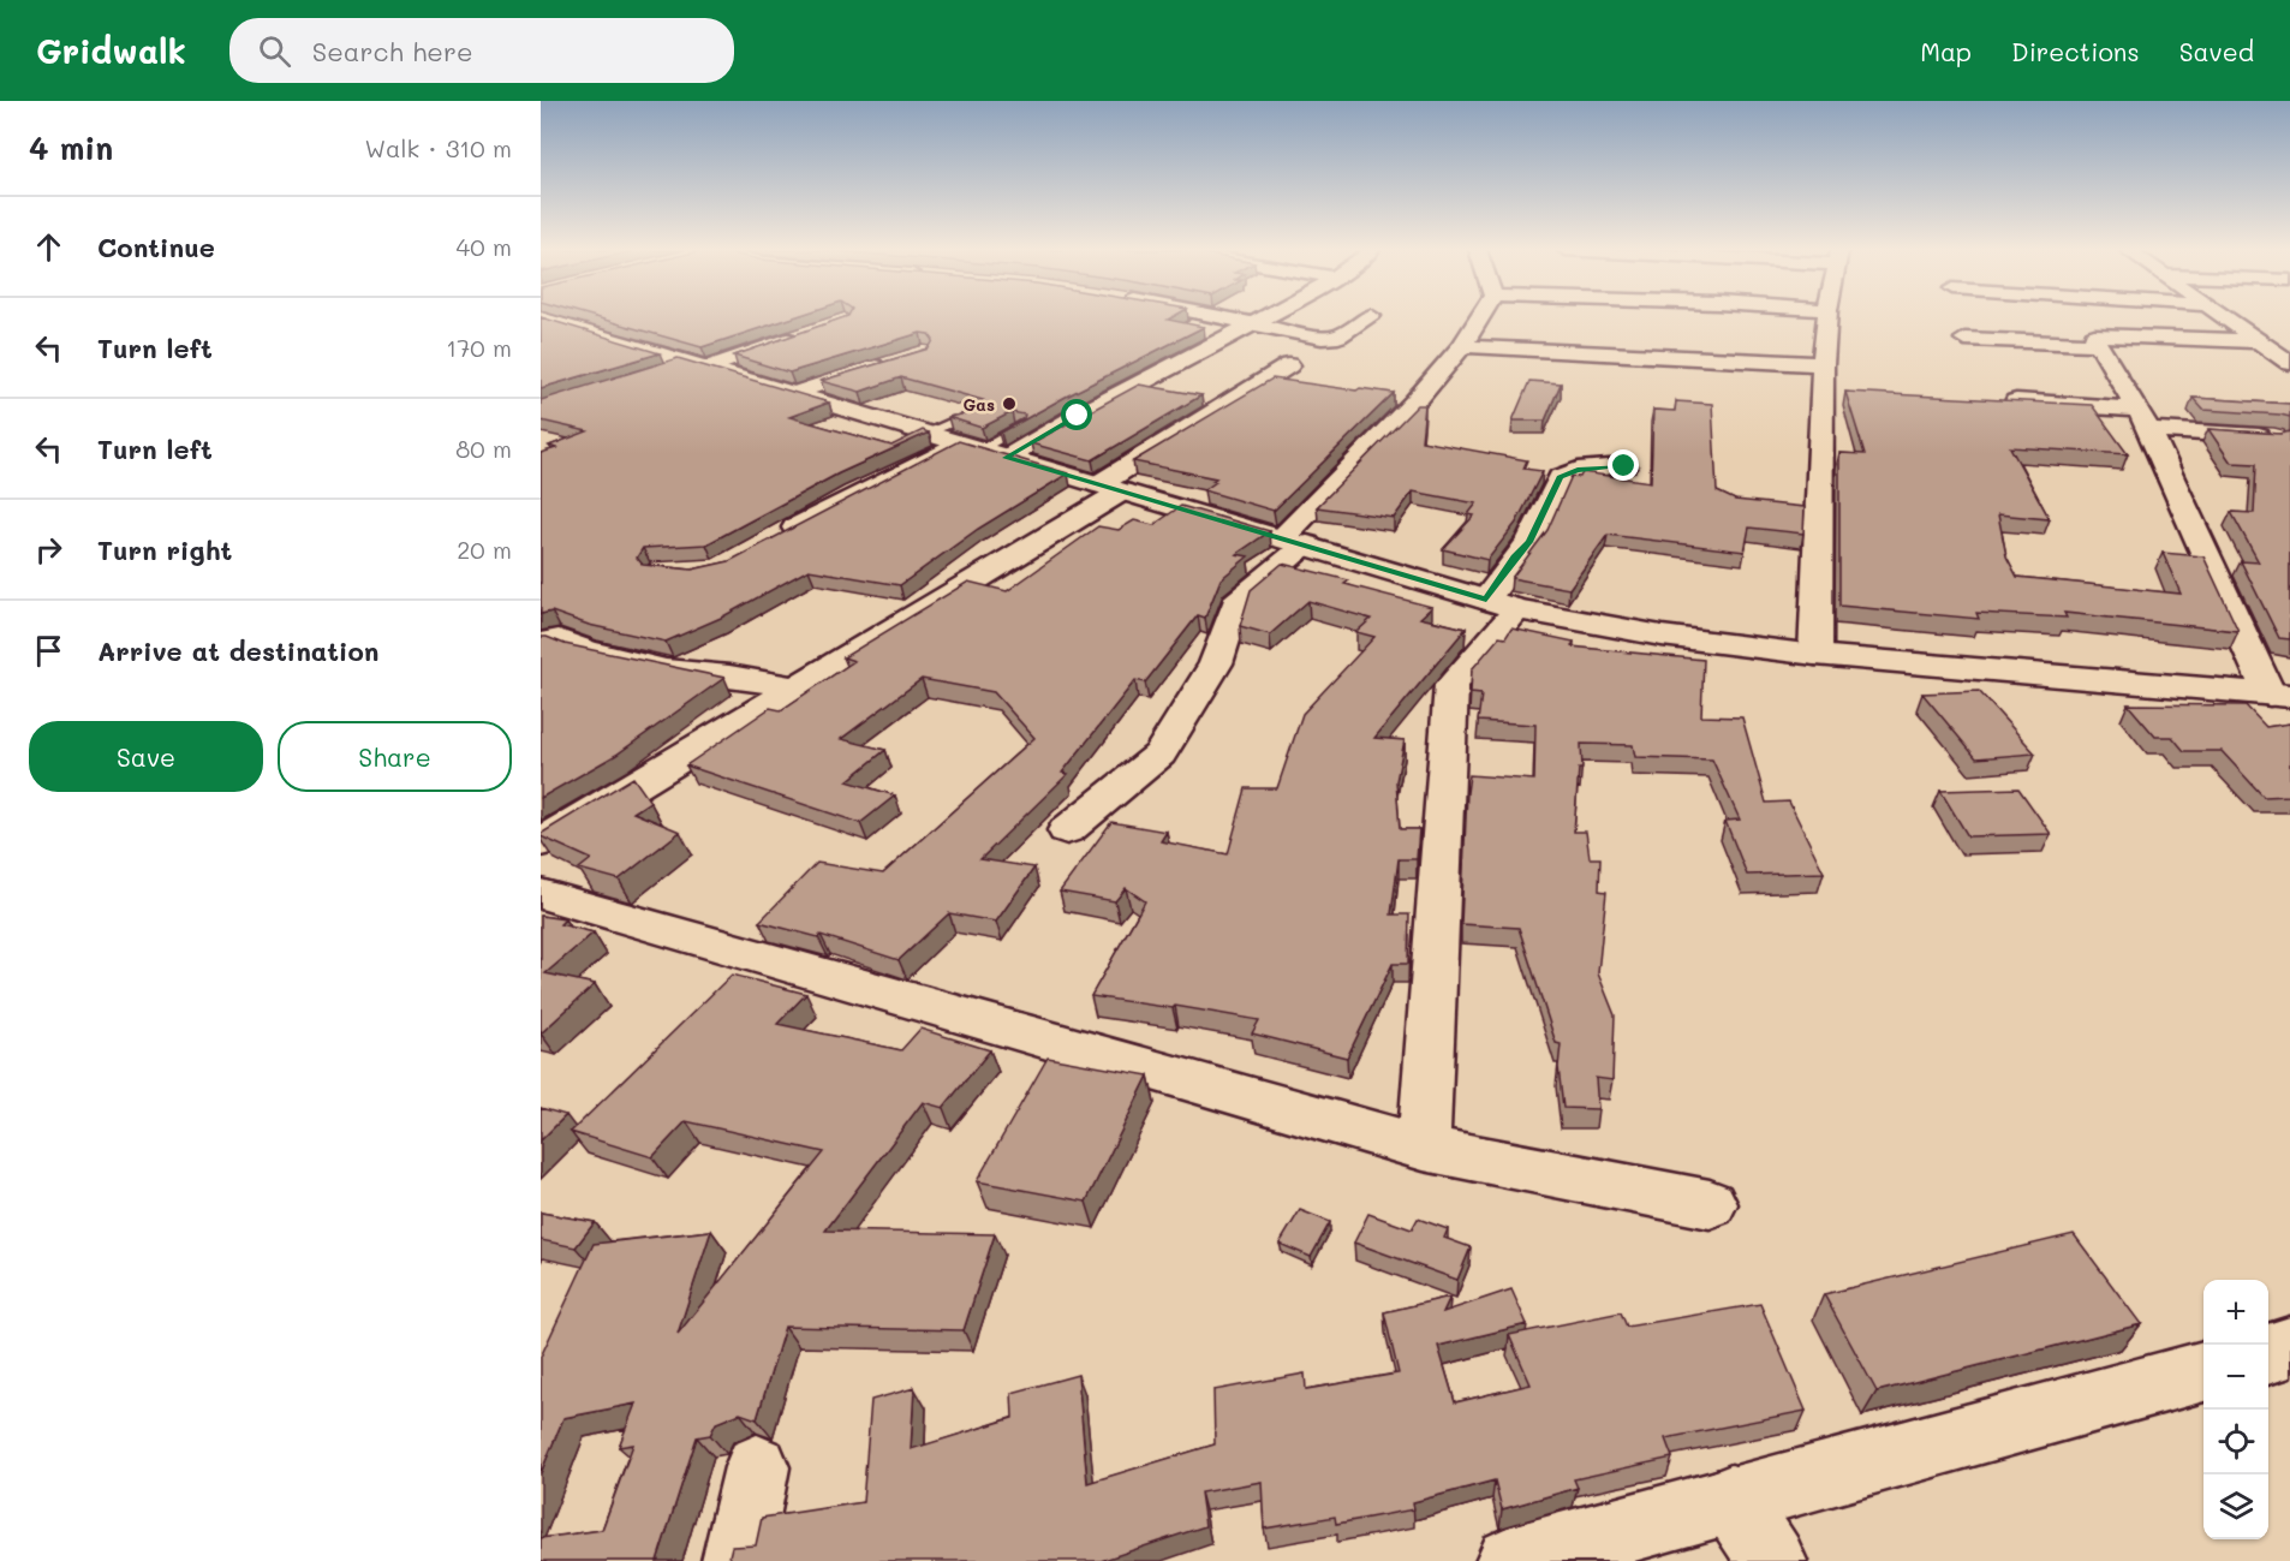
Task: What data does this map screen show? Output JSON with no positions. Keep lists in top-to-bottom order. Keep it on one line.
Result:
{"places":["Gas"],"page":{"header":"Gridwalk","search":"Search here","nav":["Map","Directions","Saved"],"heading":["4 min","Walk · 310 m"],"list":[["Continue","40 m"],["Turn left","170 m"],["Turn left","80 m"],["Turn right","20 m"],"Arrive at destination"],"buttons":["Save","Share"],"map_buttons":["+","−"]}}
